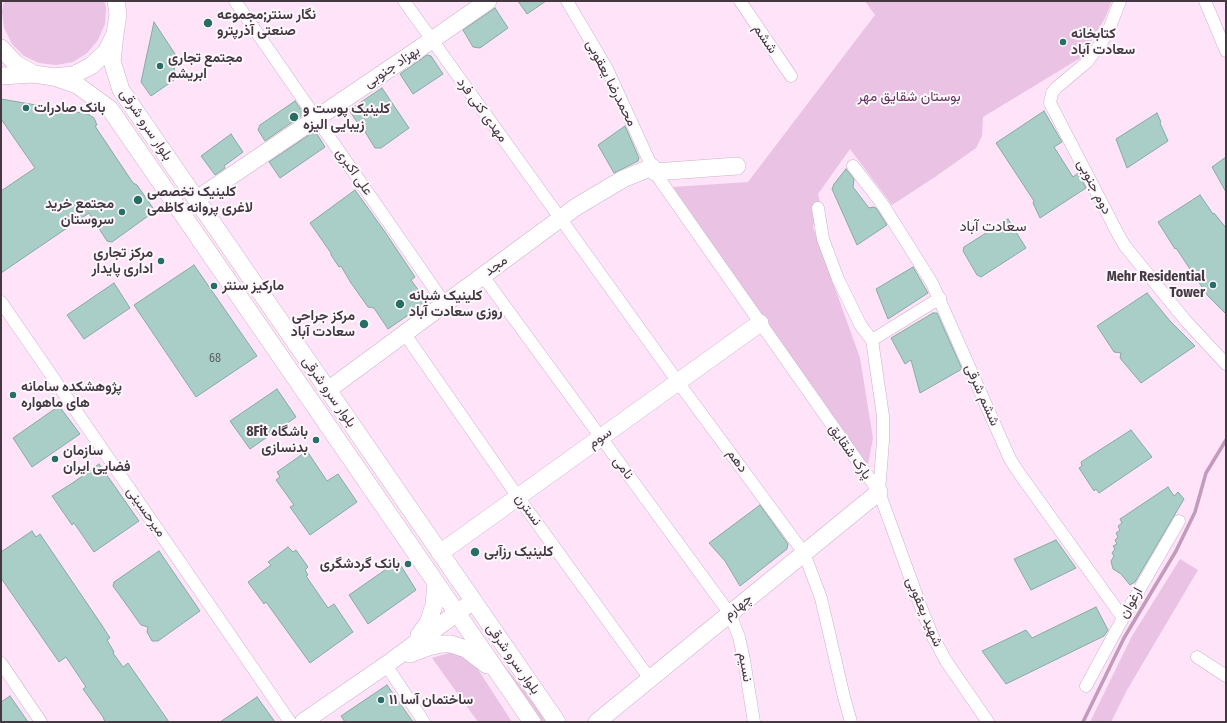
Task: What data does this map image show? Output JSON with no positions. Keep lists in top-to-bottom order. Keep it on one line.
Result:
{"streets":{"street":["ششم","بهزاد جنوبی","محمدرضا یعقوبی","مهدی کنی فرد","بلوار سرو شرقی","علی اکبری","دوم جنوبی","مجد","ششم شرقی","سوم","پارک شقایق","دهم","نامی","نسترن","میرحسینی","ارغوان","چهارم","شهید یعقوبی","نسیم"]},"crossings":[["بهزاد جنوبی","مهدی کنی فرد"],["بهزاد جنوبی","بلوار سرو شرقی"],["بهزاد جنوبی","علی اکبری"],["محمدرضا یعقوبی","مجد"],["محمدرضا یعقوبی","پارک شقایق"],["مهدی کنی فرد","مجد"],["مهدی کنی فرد","دهم"],["بلوار سرو شرقی","مجد"],["بلوار سرو شرقی","سوم"],["علی اکبری","مجد"],["مجد","پارک شقایق"],["مجد","دهم"],["مجد","نامی"],["مجد","نسترن"],["ششم شرقی","ارغوان"],["سوم","پارک شقایق"],["سوم","دهم"],["سوم","نامی"],["سوم","نسترن"],["پارک شقایق","چهارم"],["پارک شقایق","شهید یعقوبی"],["دهم","چهارم"],["نامی","چهارم"],["نامی","نسیم"],["نسترن","چهارم"],["چهارم","شهید یعقوبی"],["چهارم","نسیم"]],"districts":["سعادت آباد"],"parks":["بوستان شقایق مهر"],"places":["نگار سنتر;مجموعه صنعتی آذرپترو","کتابخانه سعادت آباد","مجتمع تجاری ابریشم","بانک صادرات","کلینیک پوست و زیبایی الیزه","کلینیک تخصصی لاغری پروانه کاظمی","مجتمع خرید سروستان","مرکز تجاری اداری پایدار","Mehr Residential Tower","مارکیز سنتر","کلینیک شبانه روزی سعادت آباد","مرکز جراحی سعادت آباد","پژوهشکده سامانه های ماهواره","8Fit باشگاه بدنسازی","سازمان فضایی ایران","کلینیک رزآبی","بانک گردشگری","ساختمان آسا ۱۱"],"house_numbers":["68"]}
